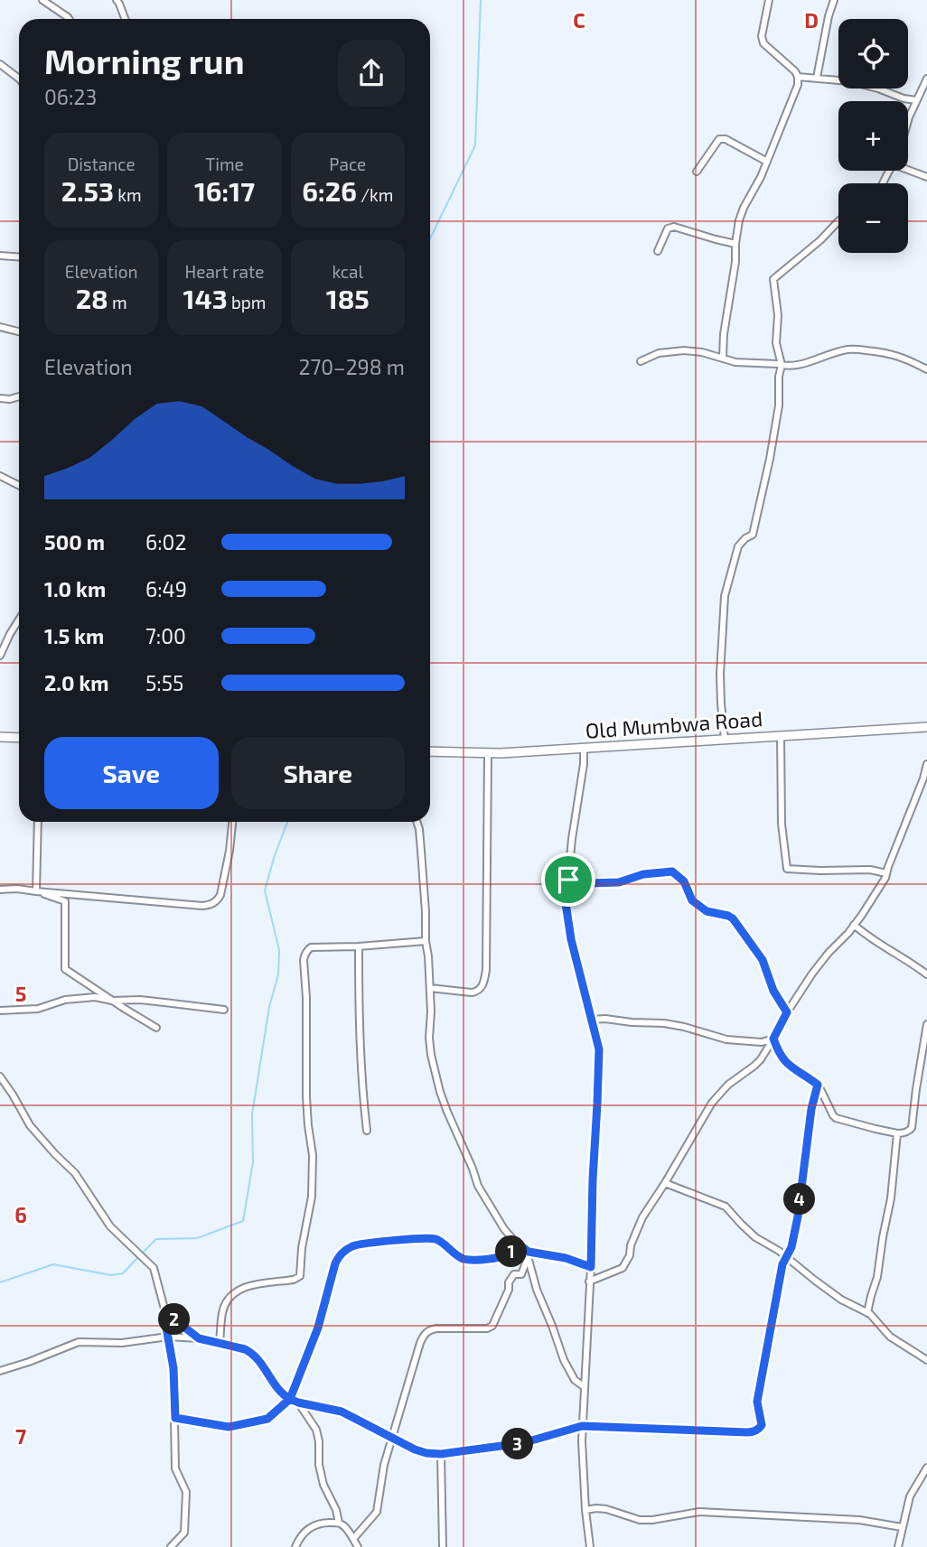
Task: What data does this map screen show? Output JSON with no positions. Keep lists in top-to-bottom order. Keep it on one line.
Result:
{"streets":{"main road":["Old Mumbwa Road"]},"page":{"map_buttons":["+","−"],"heading":["Morning run","06:23"],"stats":[["Distance","2.53 km"],["Time","16:17"],["Pace","6:26 /km"],["Elevation","28 m"],["Heart rate","143 bpm"],["kcal","185"]],"chart":["Elevation","270–298 m"],"list":[{"name":"500 m","note":"6:02"},{"name":"1.0 km","note":"6:49"},{"name":"1.5 km","note":"7:00"},{"name":"2.0 km","note":"5:55"}],"buttons":["Save","Share"],"pins":["4","1","2","3"]},"grid":{"columns":["C","D"],"rows":["5","6","7"]}}
